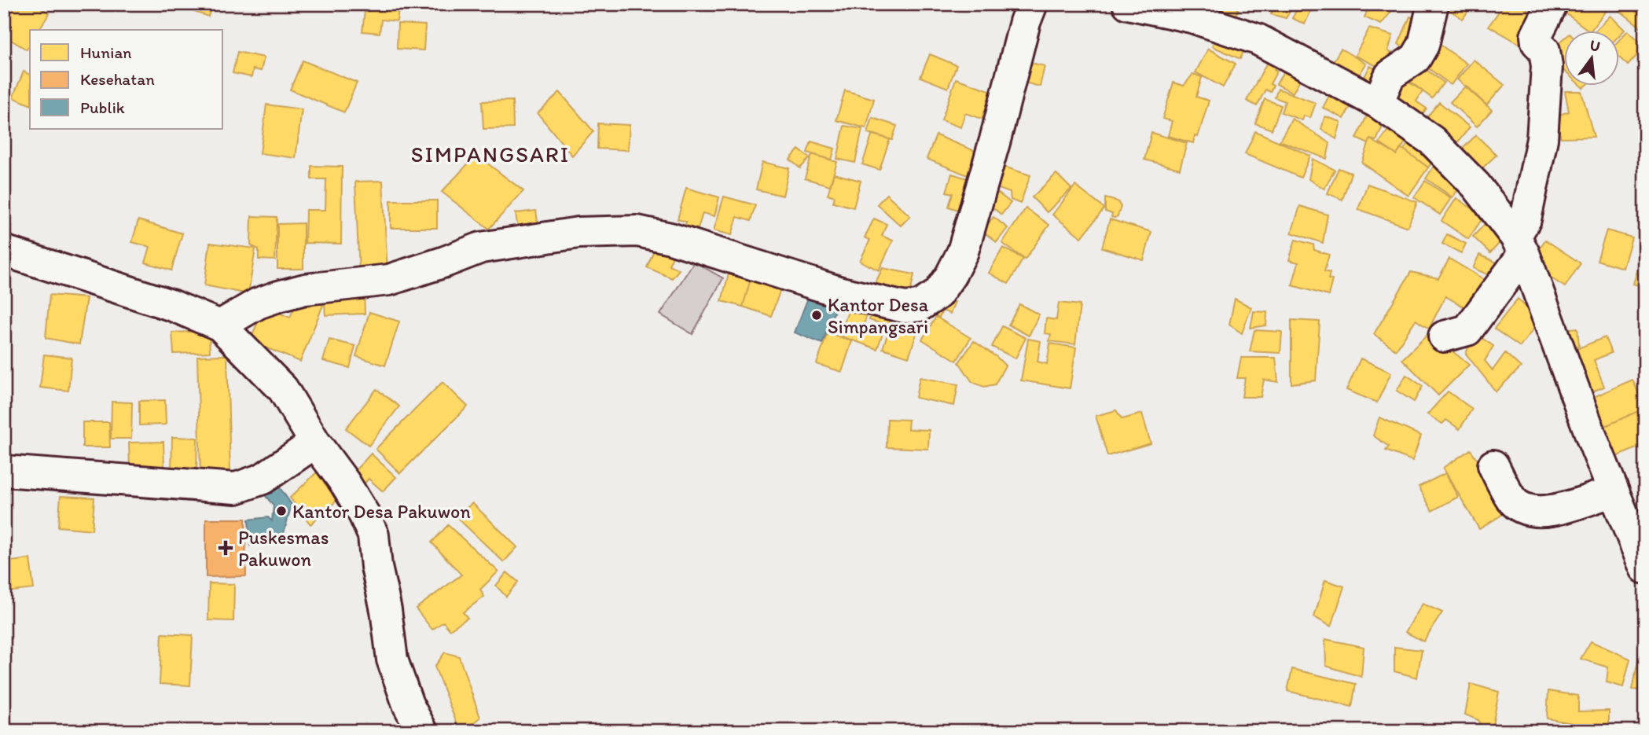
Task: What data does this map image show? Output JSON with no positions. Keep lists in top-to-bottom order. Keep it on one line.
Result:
{"districts":["SIMPANGSARI"],"places":{"other":["Kantor Desa Simpangsari","Kantor Desa Pakuwon"],"health":["Puskesmas Pakuwon"]},"legend":["Hunian","Kesehatan","Publik"],"north":"top"}
